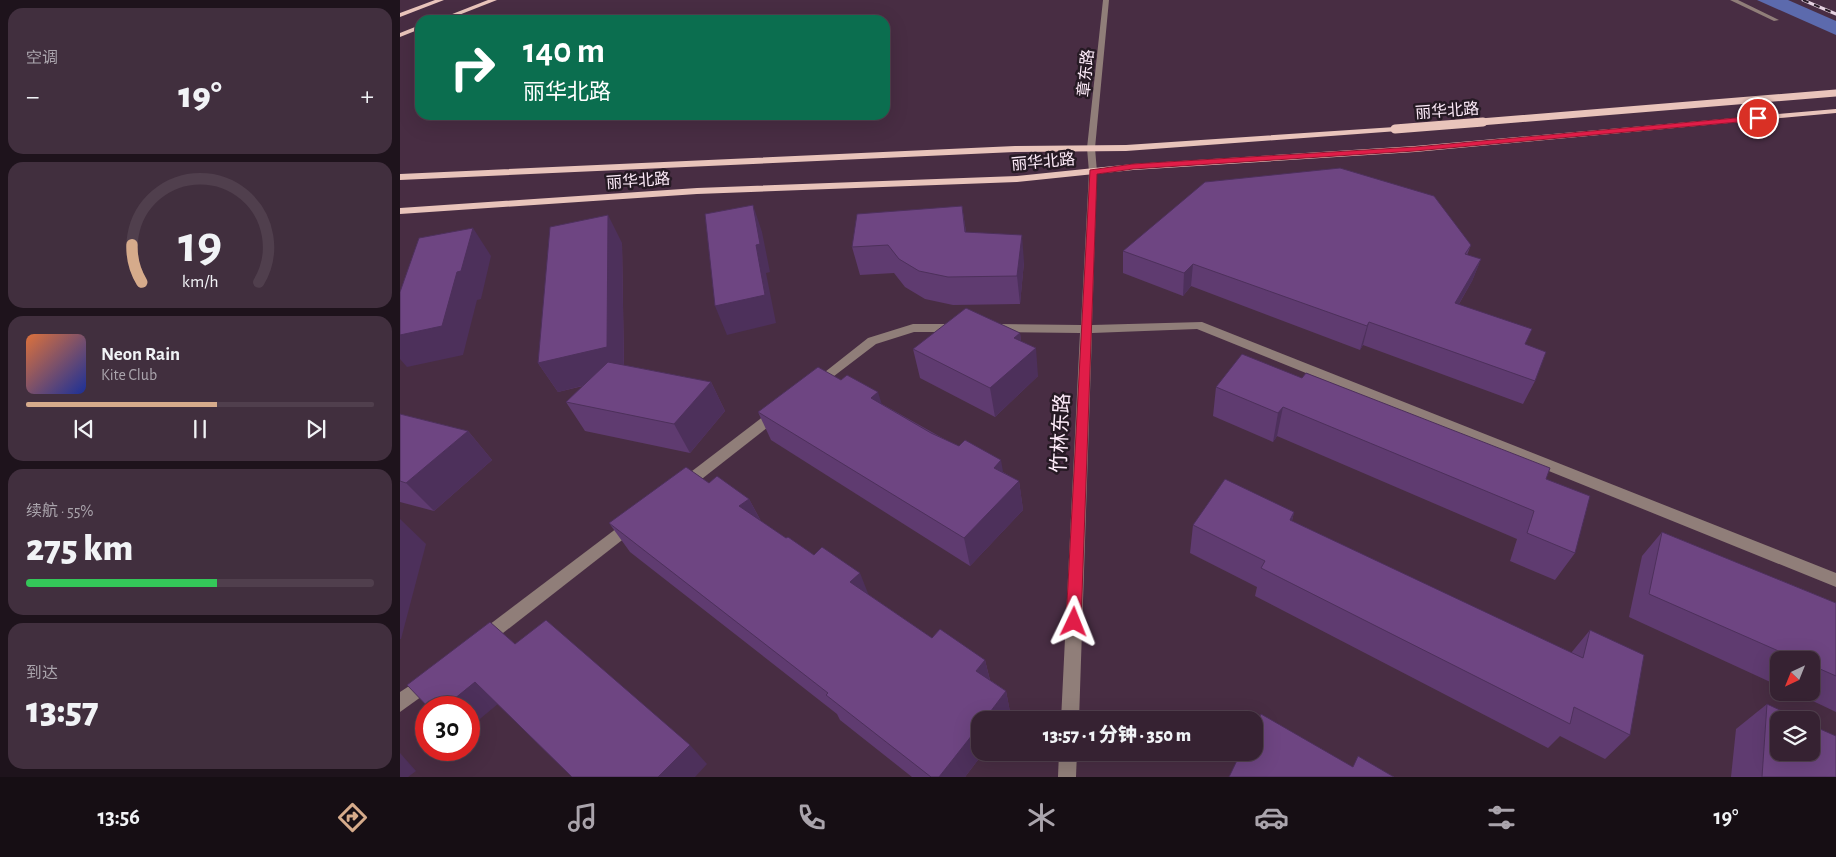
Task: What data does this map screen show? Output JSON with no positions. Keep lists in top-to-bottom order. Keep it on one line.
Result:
{"streets":{"main road":["丽华北路"],"street":["章东路","竹林东路"]},"crossings":[["章东路","丽华北路"],["章东路","竹林东路"],["丽华北路","竹林东路"]],"north":"bottom left","page":{"tile":["空调",["续航 · 55%","275 km"],["到达","13:57"]],"turn":["140 m","丽华北路"],"heat":["−","19°","+"],"song":["Neon Rain","Kite Club"],"limit":"30","trip":"13:57 · 1 分钟 · 350 m","tabs":["13:56","19°"],"gauge":["19","km/h"]}}
